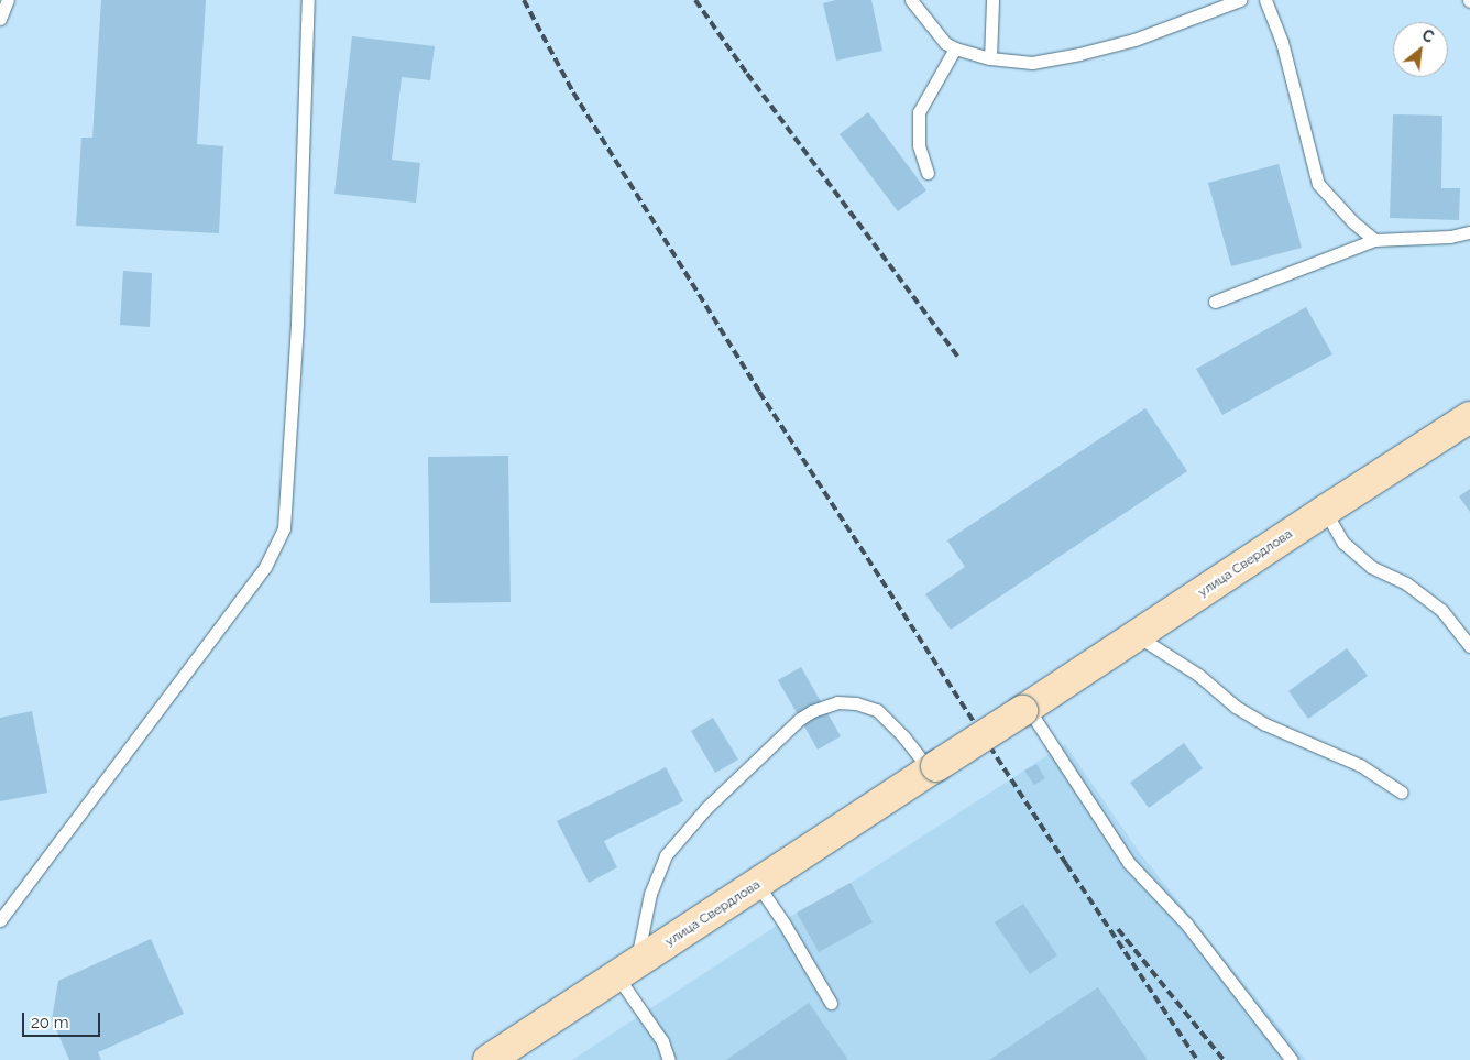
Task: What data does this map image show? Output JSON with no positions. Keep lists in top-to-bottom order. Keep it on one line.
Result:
{"streets":{"main road":["улица Свердлова"]},"scale_bar":"20 m","north":"top right"}
